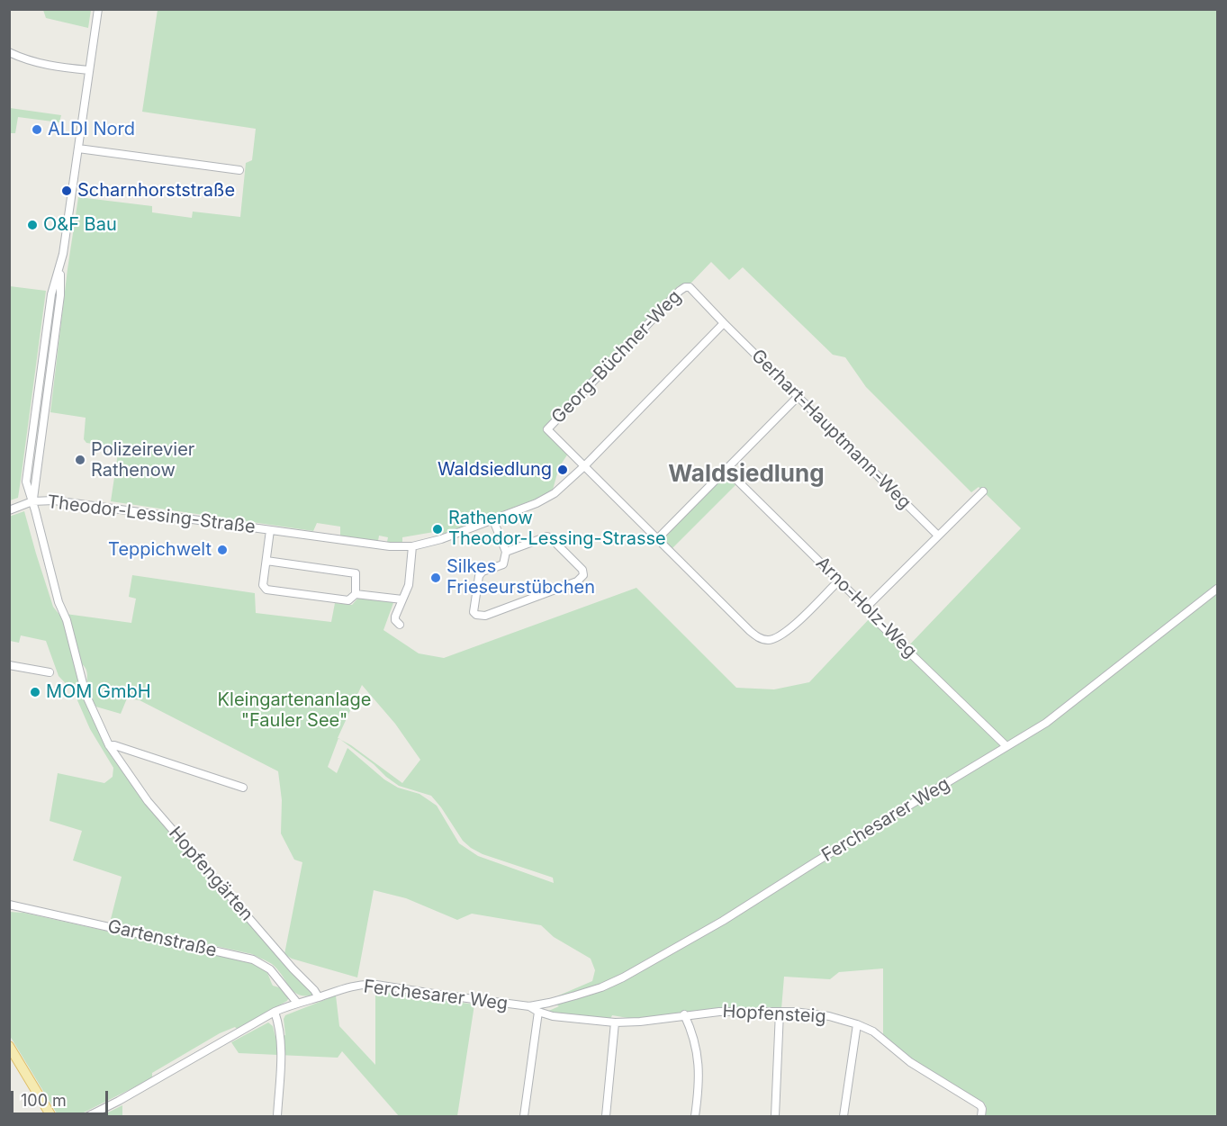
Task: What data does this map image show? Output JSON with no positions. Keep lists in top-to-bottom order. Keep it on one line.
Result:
{"streets":{"street":["Georg-Büchner-Weg","Gerhart-Hauptmann-Weg","Theodor-Lessing-Straße","Arno-Holz-Weg","Ferchesarer Weg","Hopfengärten","Gartenstraße","Hopfensteig"]},"crossings":[["Georg-Büchner-Weg","Gerhart-Hauptmann-Weg"],["Georg-Büchner-Weg","Theodor-Lessing-Straße"],["Gerhart-Hauptmann-Weg","Theodor-Lessing-Straße"],["Theodor-Lessing-Straße","Hopfengärten"],["Arno-Holz-Weg","Ferchesarer Weg"],["Ferchesarer Weg","Hopfengärten"],["Ferchesarer Weg","Gartenstraße"],["Ferchesarer Weg","Hopfensteig"]],"districts":["Waldsiedlung"],"parks":["Kleingartenanlage \"Fauler See\""],"places":["ALDI Nord","Scharnhorststraße","O&F Bau","Polizeirevier Rathenow","Waldsiedlung","Rathenow Theodor-Lessing-Strasse","Teppichwelt","Silkes Frieseurstübchen","MOM GmbH"],"scale_bar":"100 m"}
